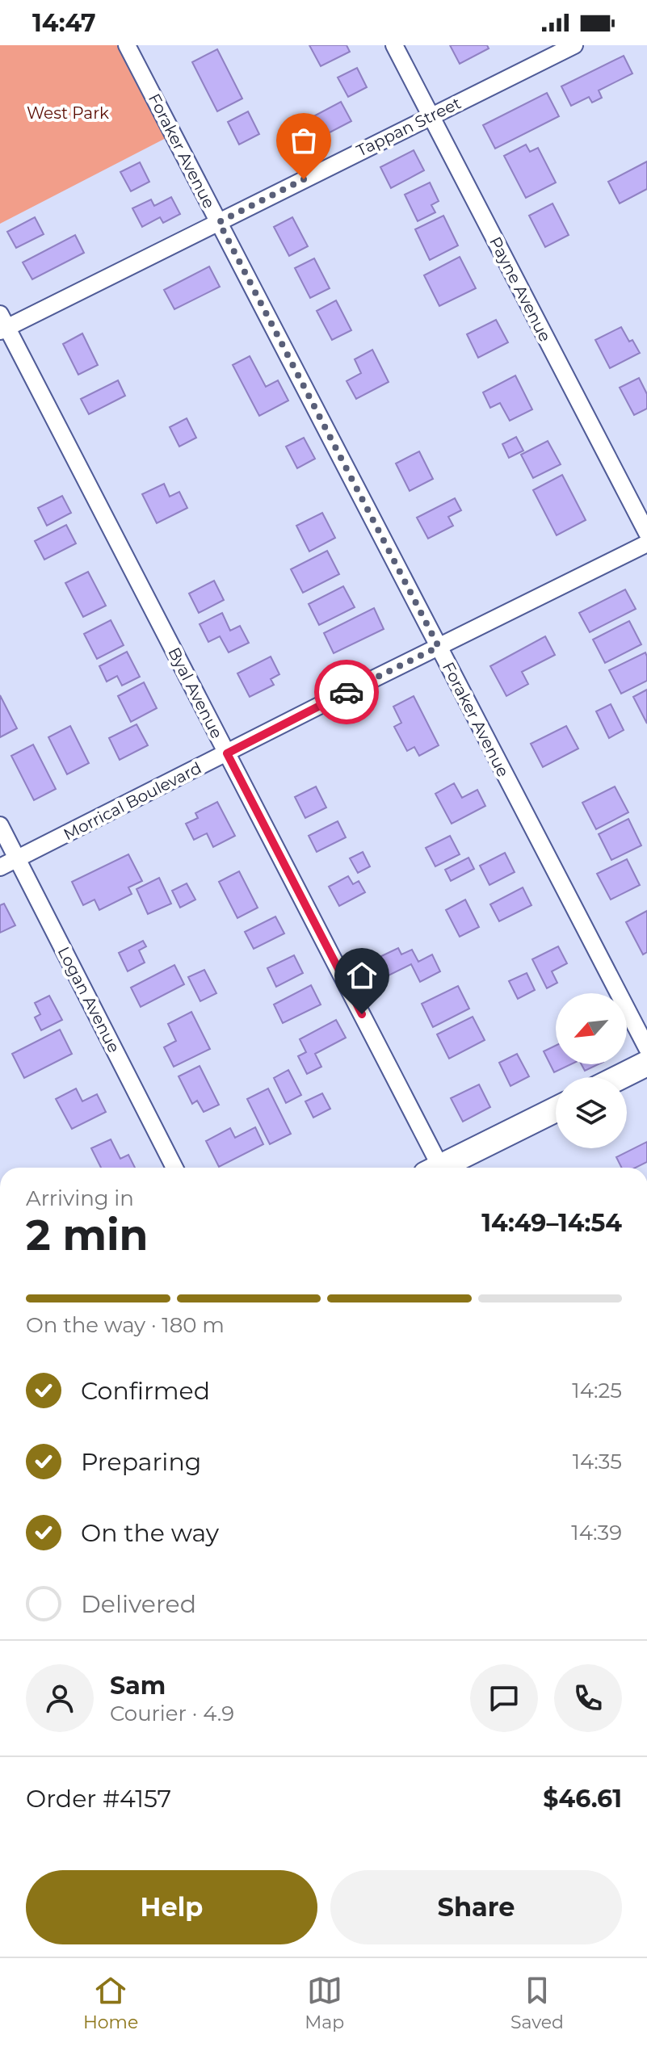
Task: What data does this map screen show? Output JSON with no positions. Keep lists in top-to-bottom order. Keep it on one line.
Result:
{"streets":{"street":["Tappan Street","Foraker Avenue","Payne Avenue","Byal Avenue","Morrical Boulevard","Logan Avenue"]},"crossings":[["Tappan Street","Foraker Avenue"],["Tappan Street","Payne Avenue"],["Tappan Street","Byal Avenue"],["Foraker Avenue","Morrical Boulevard"],["Byal Avenue","Morrical Boulevard"],["Morrical Boulevard","Logan Avenue"]],"parks":["West Park"],"north":"bottom left","page":{"status":"14:47","heading":["2 min","Arriving in","14:49–14:54"],"panel":["Sam","Courier · 4.9","Order #4157","$46.61"],"bar":"On the way · 180 m","list":[["Confirmed","14:25"],["Preparing","14:35"],["On the way","14:39"],"Delivered"],"buttons":["Help","Share"],"tabs":["Home","Map","Saved"]}}
